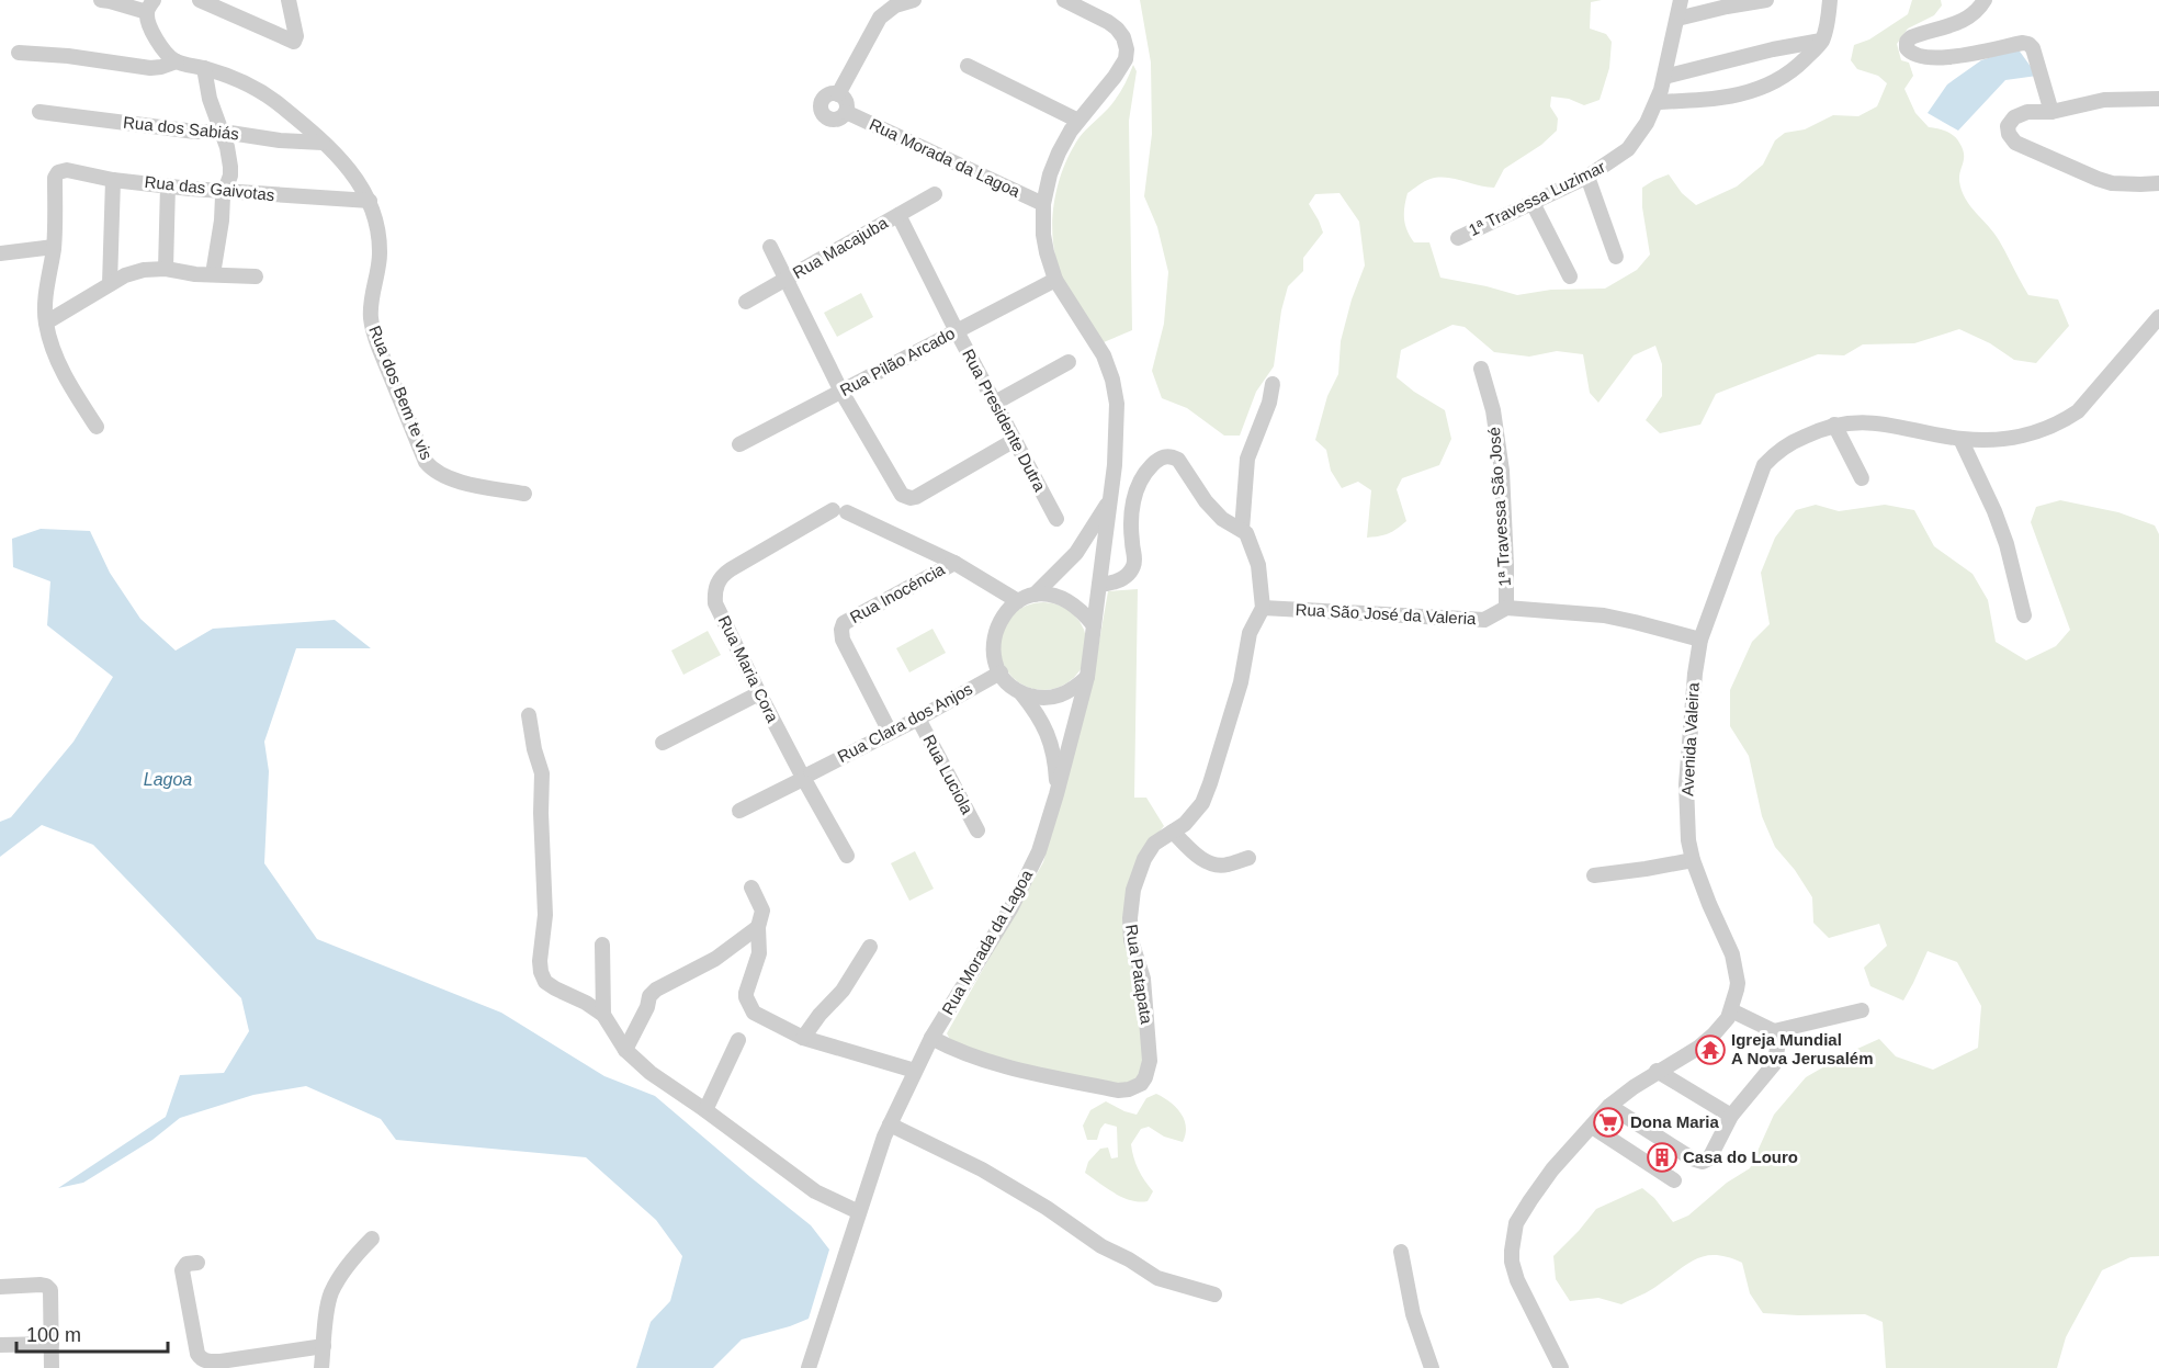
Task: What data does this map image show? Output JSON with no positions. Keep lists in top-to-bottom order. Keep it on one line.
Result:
{"streets":{"street":["Rua dos Sabiás","Rua Morada da Lagoa","Rua das Gaivotas","1ª Travessa Luzimar","Rua Macajuba","Rua Pilão Arcado","Rua dos Bem te vis","Rua Presidente Dutra","1ª Travessa São José","Rua Inocéncia","Rua São José da Valeria","Rua Maria Cora","Rua Clara dos Anjos","Avenida Valeira","Rua Luciola","Rua Patapata"]},"crossings":[["Rua dos Sabiás","Rua dos Bem te vis"],["Rua Morada da Lagoa","Rua Pilão Arcado"],["Rua Morada da Lagoa","Rua Maria Cora"],["Rua Morada da Lagoa","Rua Clara dos Anjos"],["Rua Morada da Lagoa","Rua Patapata"],["Rua das Gaivotas","Rua dos Bem te vis"],["Rua Macajuba","Rua Presidente Dutra"],["Rua Pilão Arcado","Rua Presidente Dutra"],["1ª Travessa São José","Rua São José da Valeria"],["Rua Inocéncia","Rua Maria Cora"],["Rua Inocéncia","Rua Clara dos Anjos"],["Rua São José da Valeria","Avenida Valeira"],["Rua São José da Valeria","Rua Patapata"],["Rua Maria Cora","Rua Clara dos Anjos"],["Rua Clara dos Anjos","Rua Luciola"]],"water":["Lagoa"],"places":{"temple":["Igreja Mundial A Nova Jerusalém"],"supermarket":["Dona Maria"],"building":["Casa do Louro"]},"scale_bar":"100 m"}
